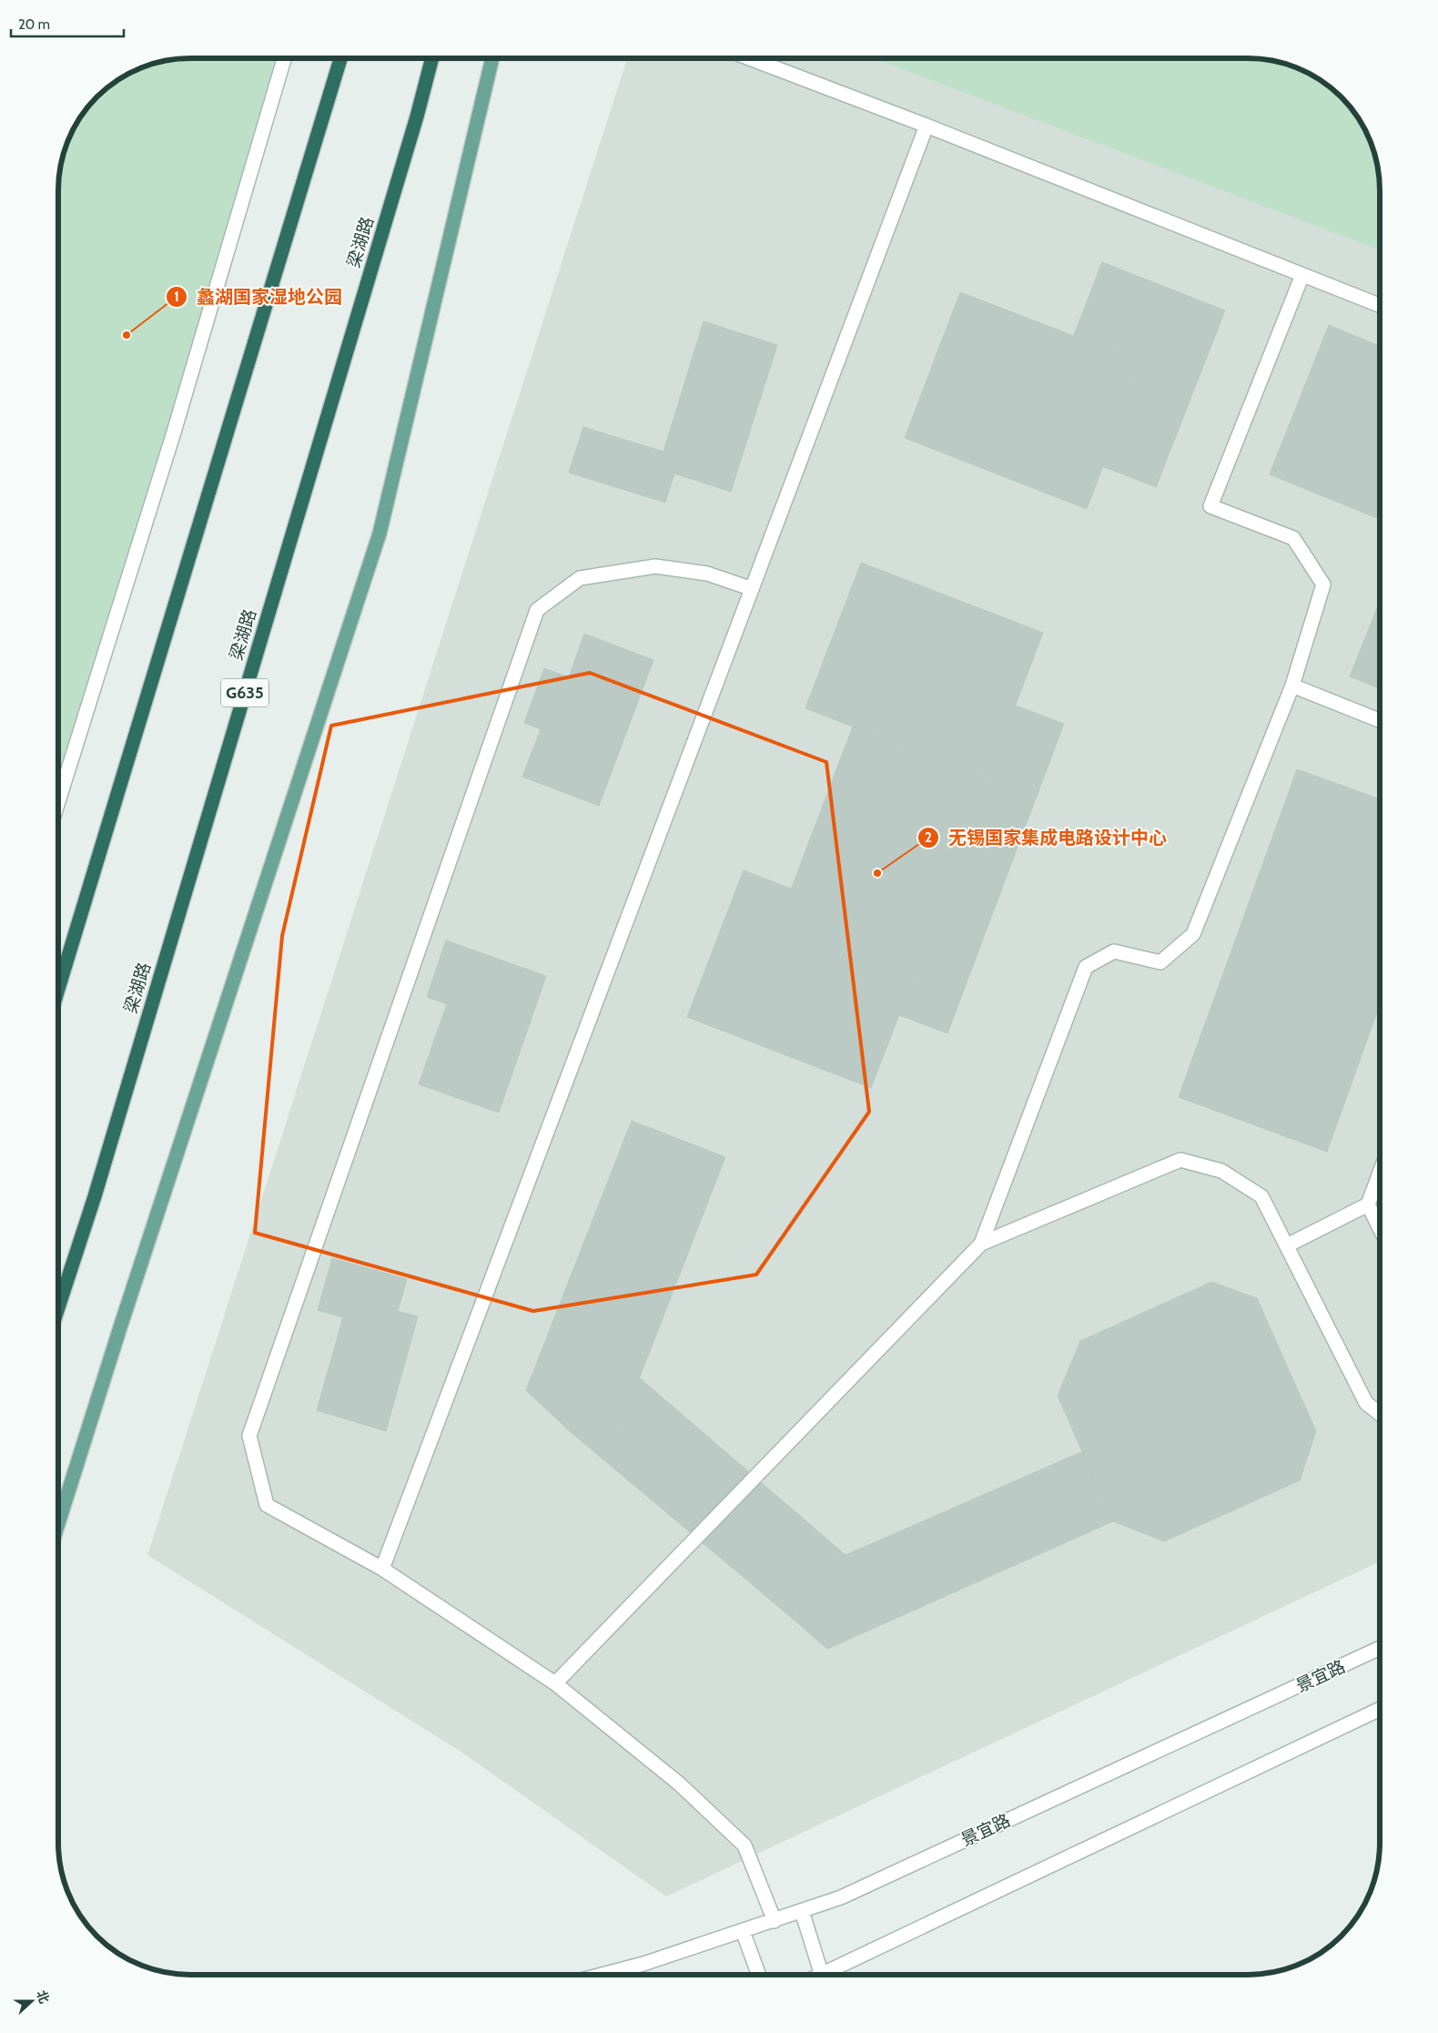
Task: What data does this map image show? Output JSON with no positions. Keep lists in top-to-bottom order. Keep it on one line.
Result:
{"streets":{"highway":["梁湖路","G635"],"street":["景宜路"]},"places":["蠡湖国家湿地公园","无锡国家集成电路设计中心"],"scale_bar":"20 m","north":"right"}
